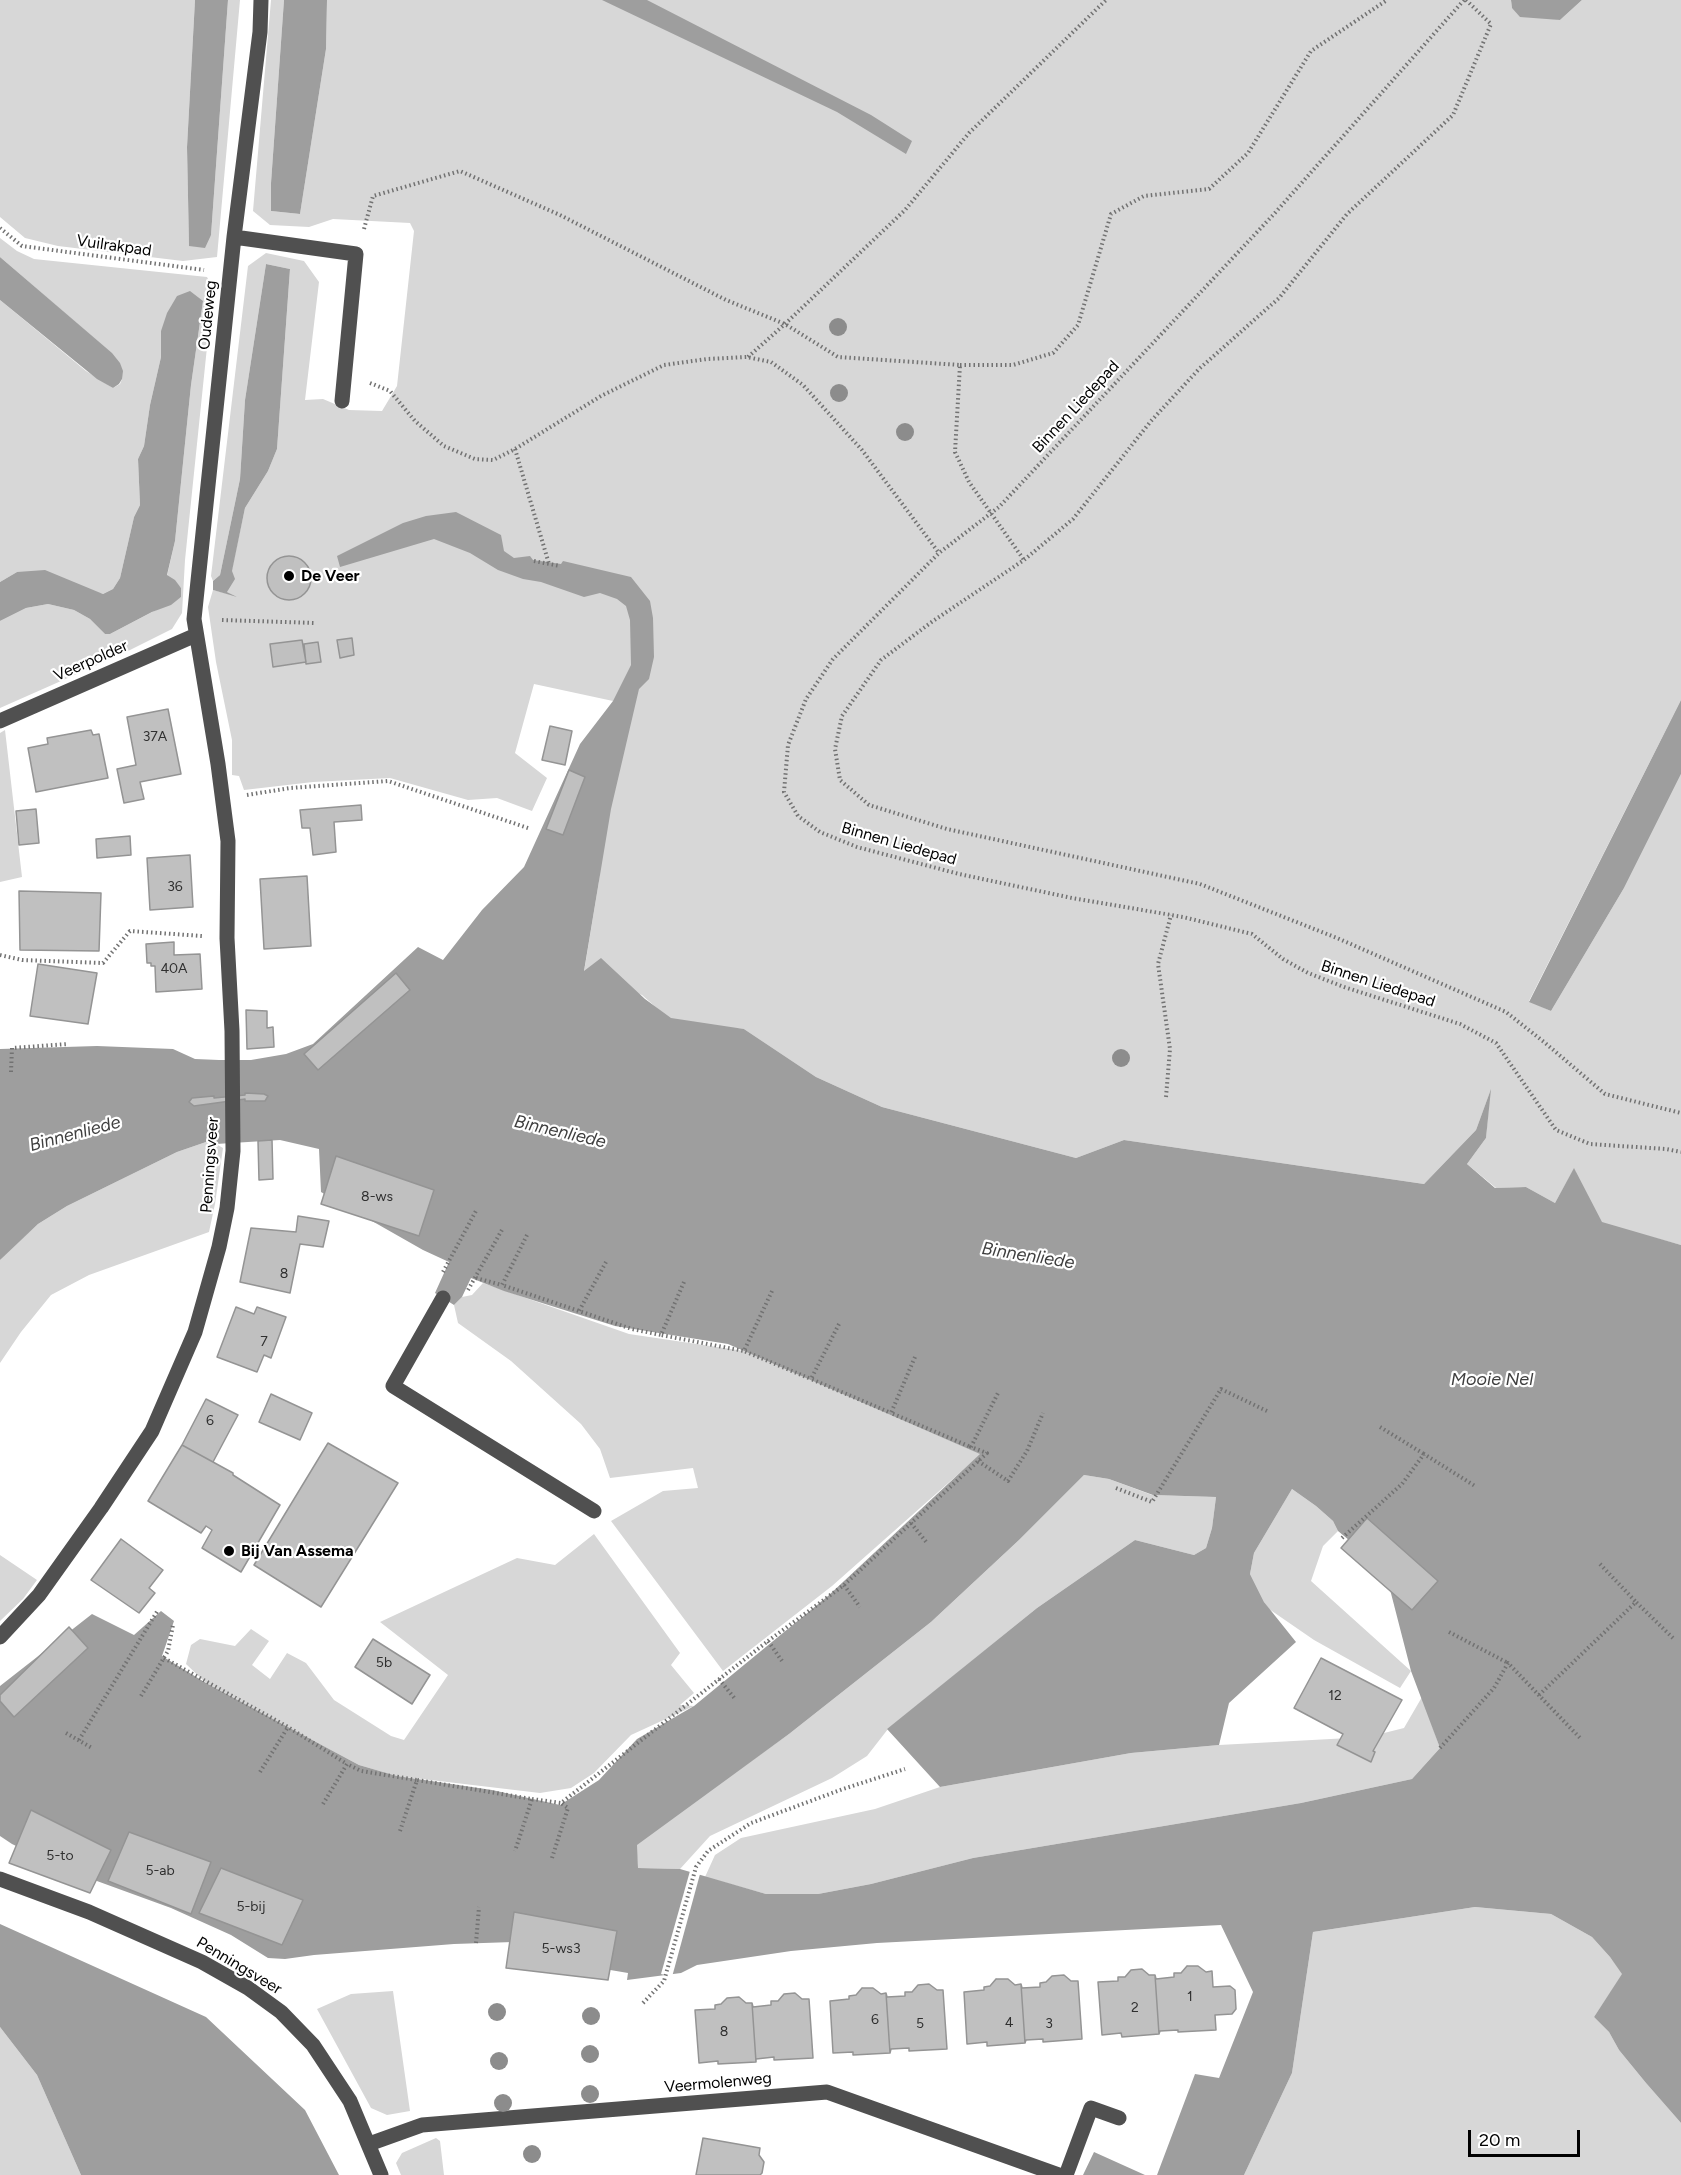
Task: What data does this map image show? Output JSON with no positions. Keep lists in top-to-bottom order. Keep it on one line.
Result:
{"streets":{"street":["Oudeweg","Veerpolder","Penningsveer","Veermolenweg"],"path":["Vuilrakpad","Binnen Liedepad"]},"crossings":[["Vuilrakpad","Oudeweg"],["Oudeweg","Veerpolder"],["Oudeweg","Penningsveer"],["Veerpolder","Penningsveer"],["Penningsveer","Veermolenweg"]],"water":["Binnenliede","Mooie Nel"],"places":["De Veer","Bij Van Assema"],"house_numbers":["37A","36","40A","8-ws","8","7","6","5b","12","5-to","5-ab","5-bij","5-ws3","1","2","6","4","5","3","8"],"scale_bar":"20 m"}
